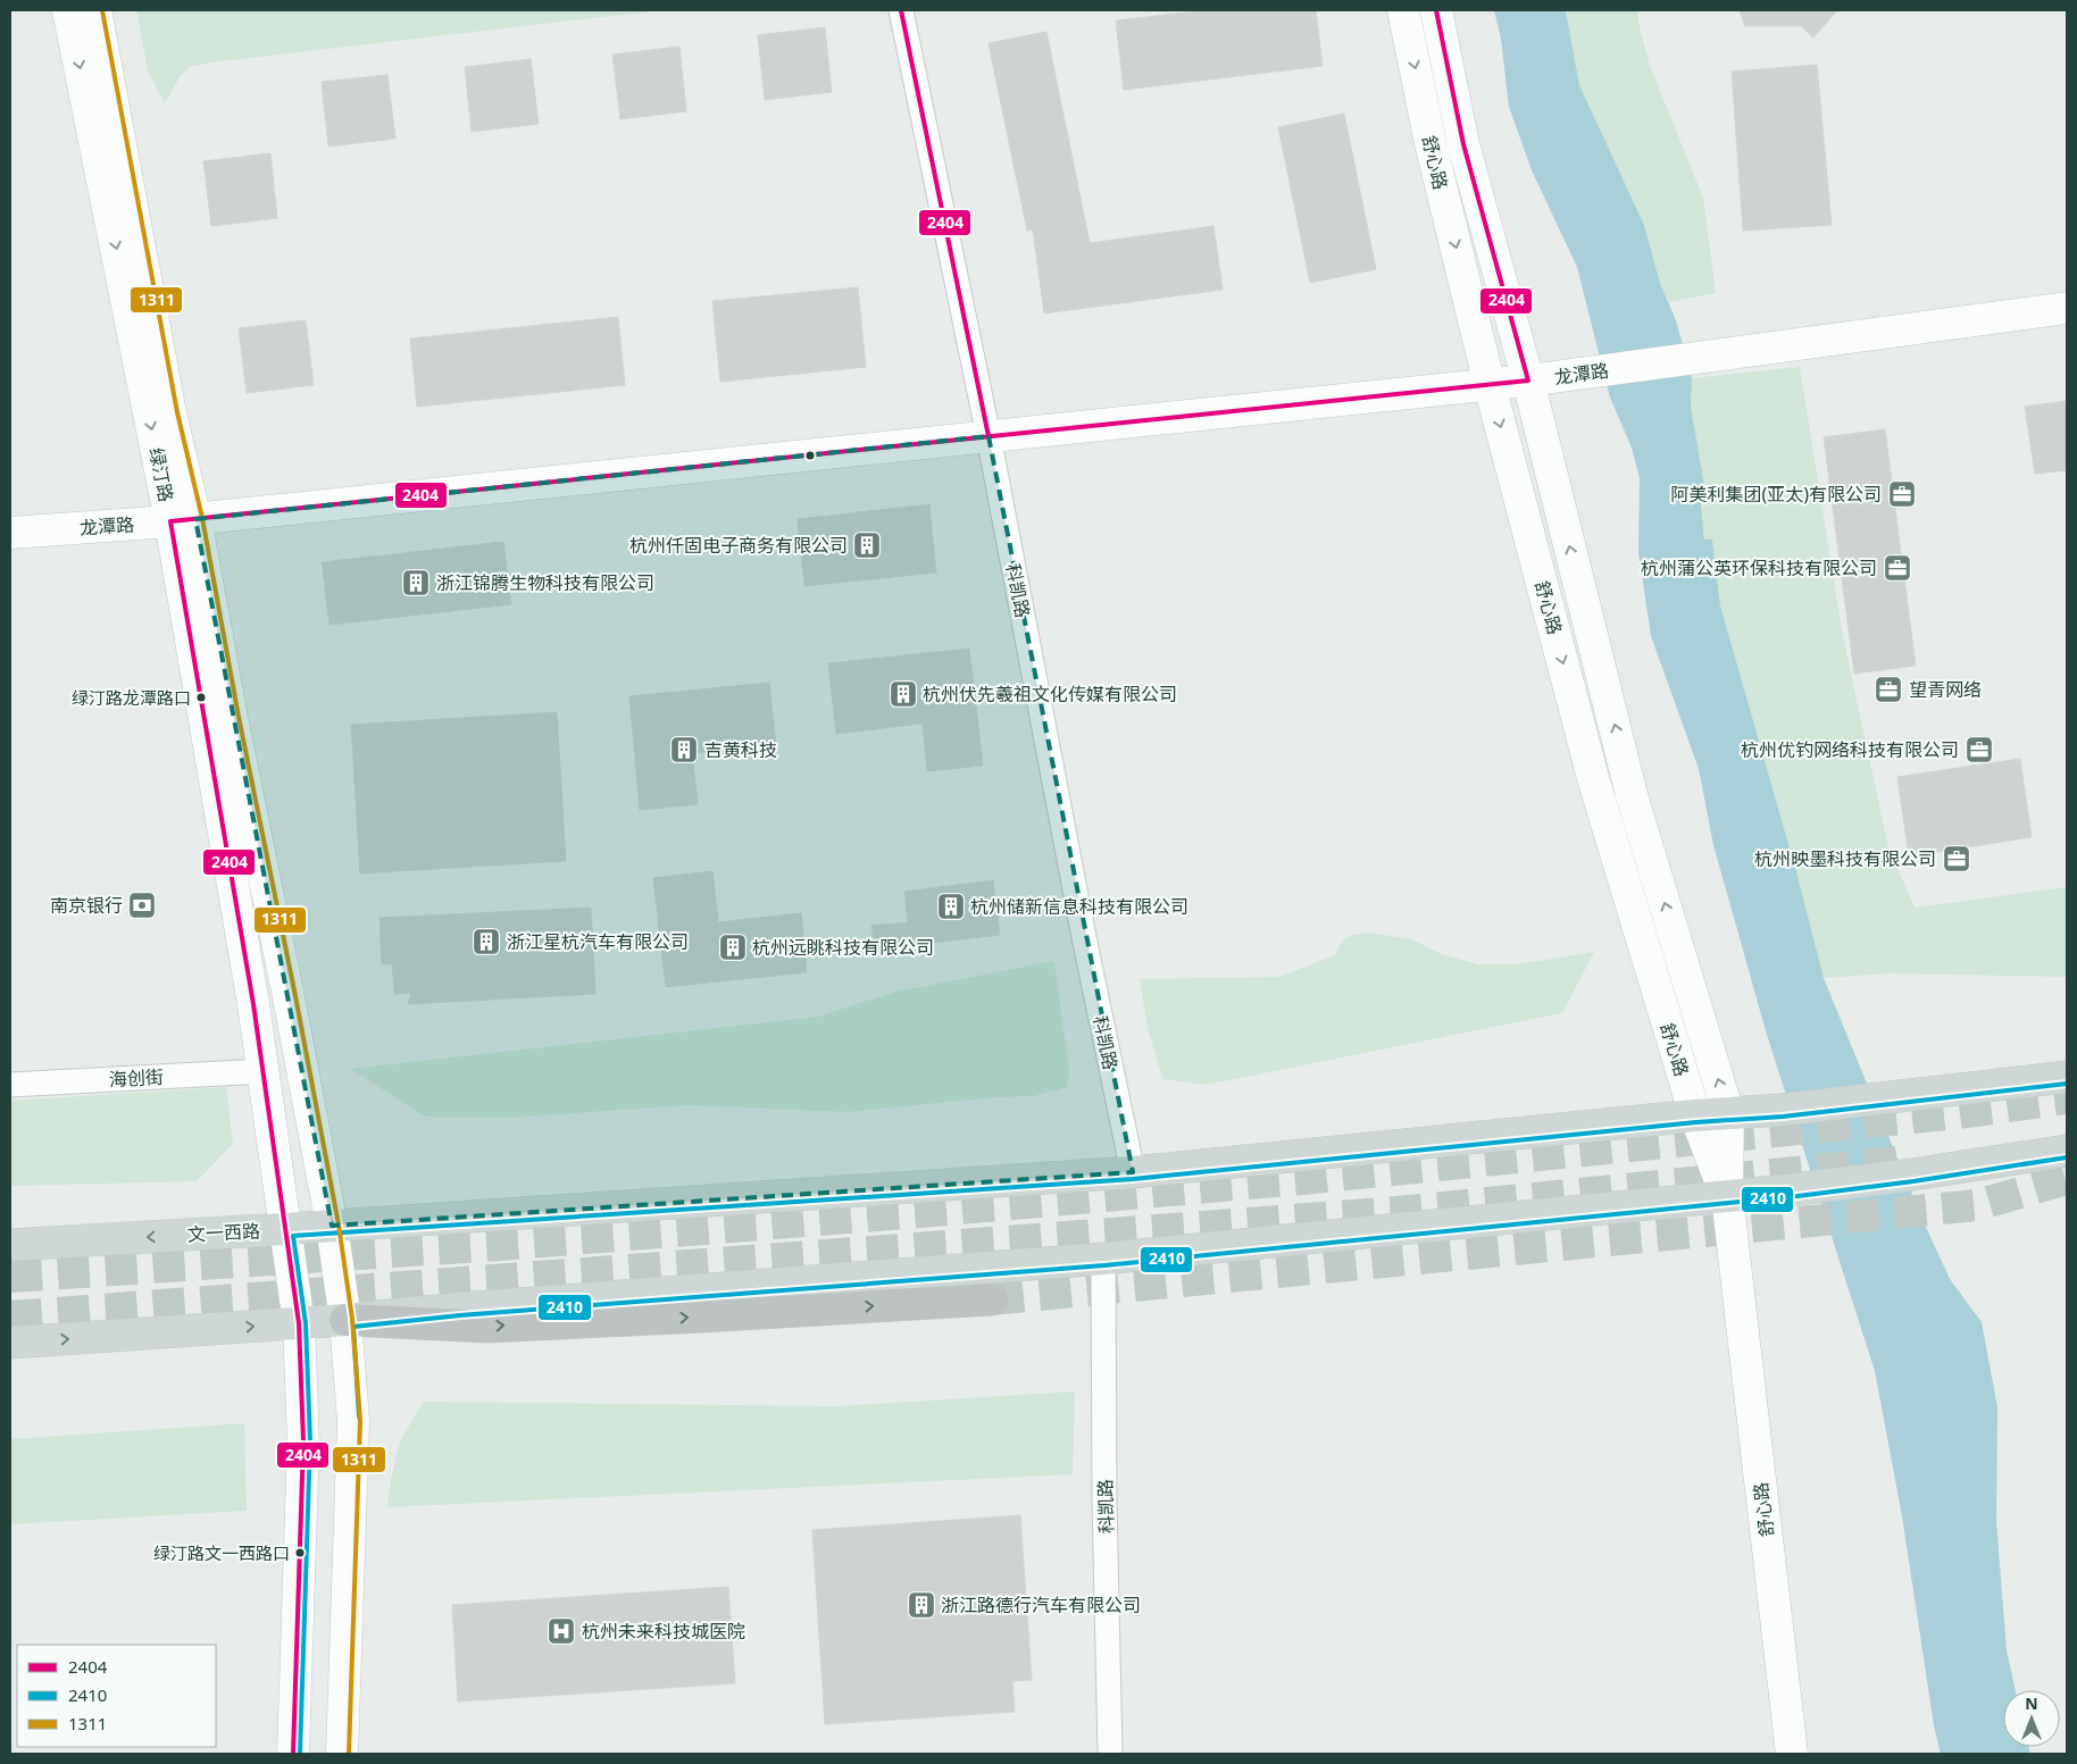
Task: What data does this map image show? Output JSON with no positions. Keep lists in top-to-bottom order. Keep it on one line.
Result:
{"streets":{"main road":["文一西路"],"street":["舒心路","龙潭路","绿汀路","科凯路","海创街"]},"crossings":[["舒心路","龙潭路"],["舒心路","文一西路"],["龙潭路","绿汀路"],["龙潭路","科凯路"],["绿汀路","海创街"],["绿汀路","文一西路"],["科凯路","文一西路"]],"places":{"office":["阿美利集团(亚太)有限公司","杭州蒲公英环保科技有限公司","望青网络","杭州优钓网络科技有限公司","杭州映墨科技有限公司"],"building":["杭州仟固电子商务有限公司","浙江锦腾生物科技有限公司","杭州伏先羲祖文化传媒有限公司","吉黄科技","杭州储新信息科技有限公司","浙江星杭汽车有限公司","杭州远眺科技有限公司","浙江路德行汽车有限公司"],"other":["绿汀路龙潭路口","绿汀路文一西路口"],"bank":["南京银行"],"hospital":["杭州未来科技城医院"]},"lines":["transit line 2404","transit line 1311","transit line 2410"],"legend":["2404","2410","1311"],"north":"top"}
